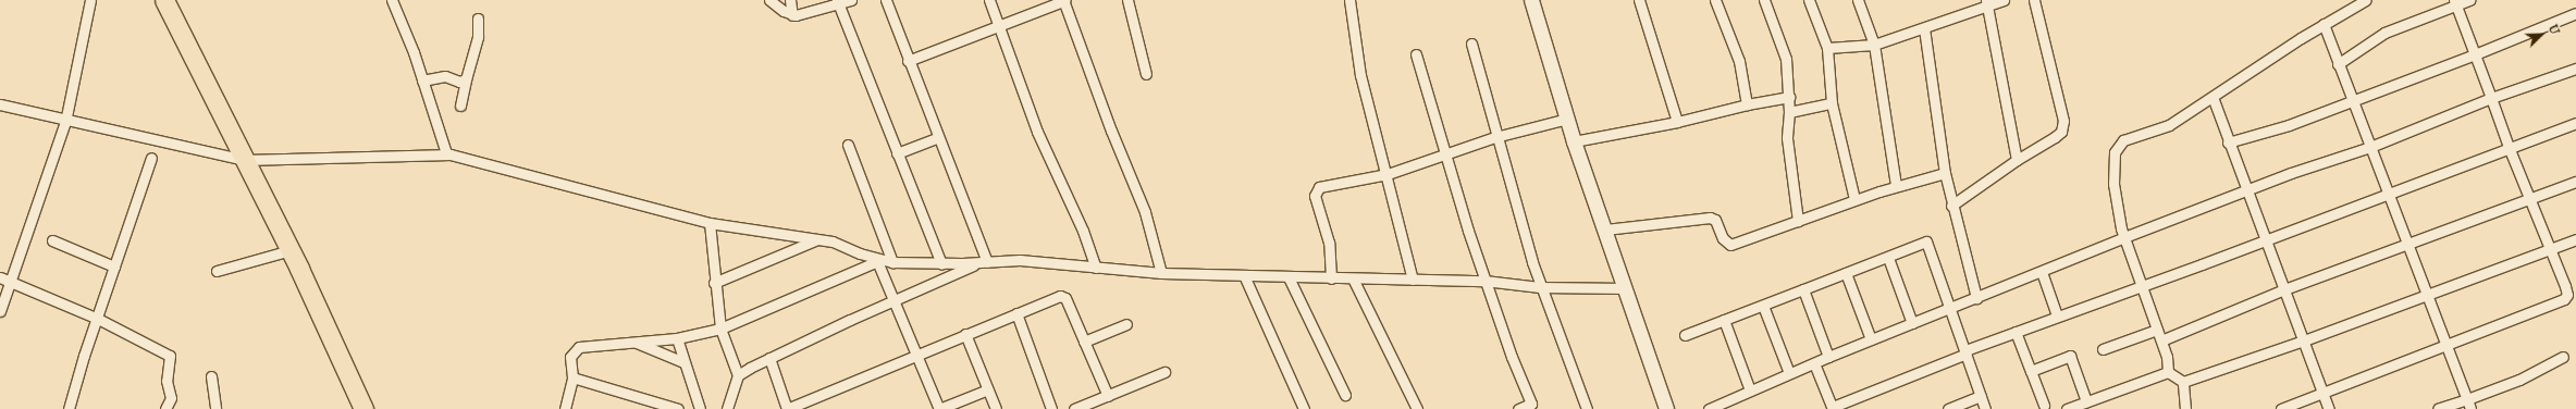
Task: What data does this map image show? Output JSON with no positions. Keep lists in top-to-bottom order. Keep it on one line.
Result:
{"north":"top right"}
